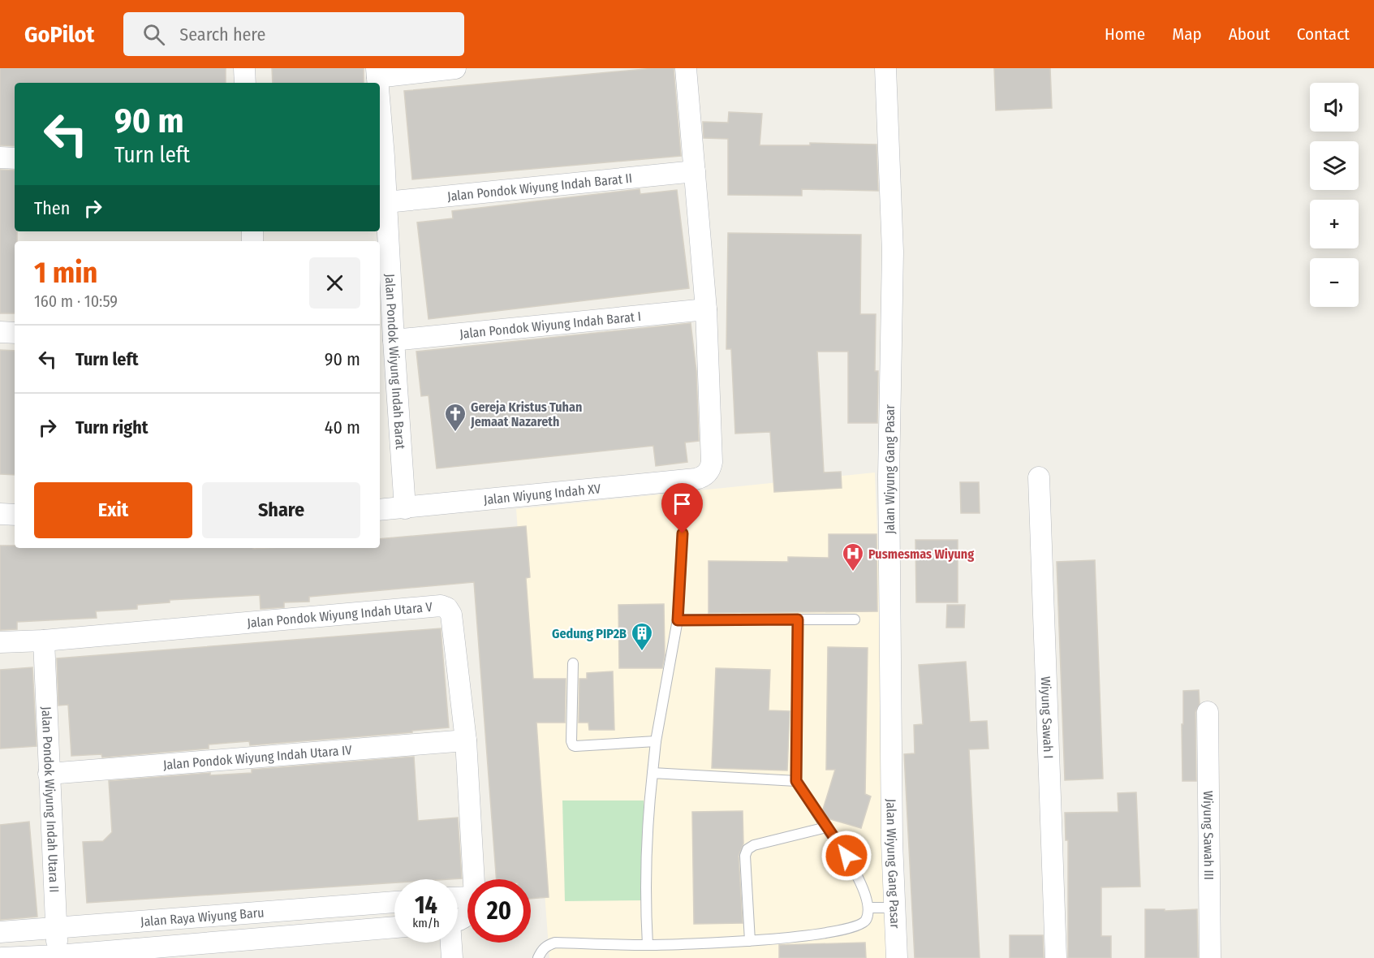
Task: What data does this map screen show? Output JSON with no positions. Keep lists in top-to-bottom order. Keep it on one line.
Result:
{"streets":{"street":["Jalan Pondok Wiyung Indah Barat II","Jalan Pondok Wiyung Indah Barat I","Jalan Pondok Wiyung Indah Barat","Jalan Wiyung Gang Pasar","Jalan Wiyung Indah XV","Jalan Pondok Wiyung Indah Utara V","Wiyung Sawah I","Jalan Pondok Wiyung Indah Utara IV","Jalan Pondok Wiyung Indah Utara II","Wiyung Sawah III","Jalan Raya Wiyung Baru"]},"crossings":[["Jalan Pondok Wiyung Indah Barat II","Jalan Pondok Wiyung Indah Barat"],["Jalan Pondok Wiyung Indah Barat I","Jalan Pondok Wiyung Indah Barat"],["Jalan Pondok Wiyung Indah Barat I","Jalan Wiyung Indah XV"],["Jalan Pondok Wiyung Indah Barat","Jalan Wiyung Indah XV"],["Jalan Pondok Wiyung Indah Utara V","Jalan Pondok Wiyung Indah Utara IV"],["Jalan Pondok Wiyung Indah Utara V","Jalan Pondok Wiyung Indah Utara II"],["Jalan Pondok Wiyung Indah Utara IV","Jalan Pondok Wiyung Indah Utara II"],["Jalan Pondok Wiyung Indah Utara II","Jalan Raya Wiyung Baru"]],"places":{"church":["Gereja Kristus Tuhan Jemaat Nazareth"],"hospital":["Pusmesmas Wiyung"],"building":["Gedung PIP2B"]},"page":{"header":"GoPilot","search":"Search here","nav":["Home","Map","About","Contact"],"map_buttons":["+","−"],"turn":["90 m","Turn left"],"then":"Then","heading":["1 min","160 m · 10:59"],"list":[{"name":"Turn left","value":"90 m"},{"name":"Turn right","value":"40 m"}],"buttons":["Exit","Share"],"speed":"14 km/h","limit":"20"}}
